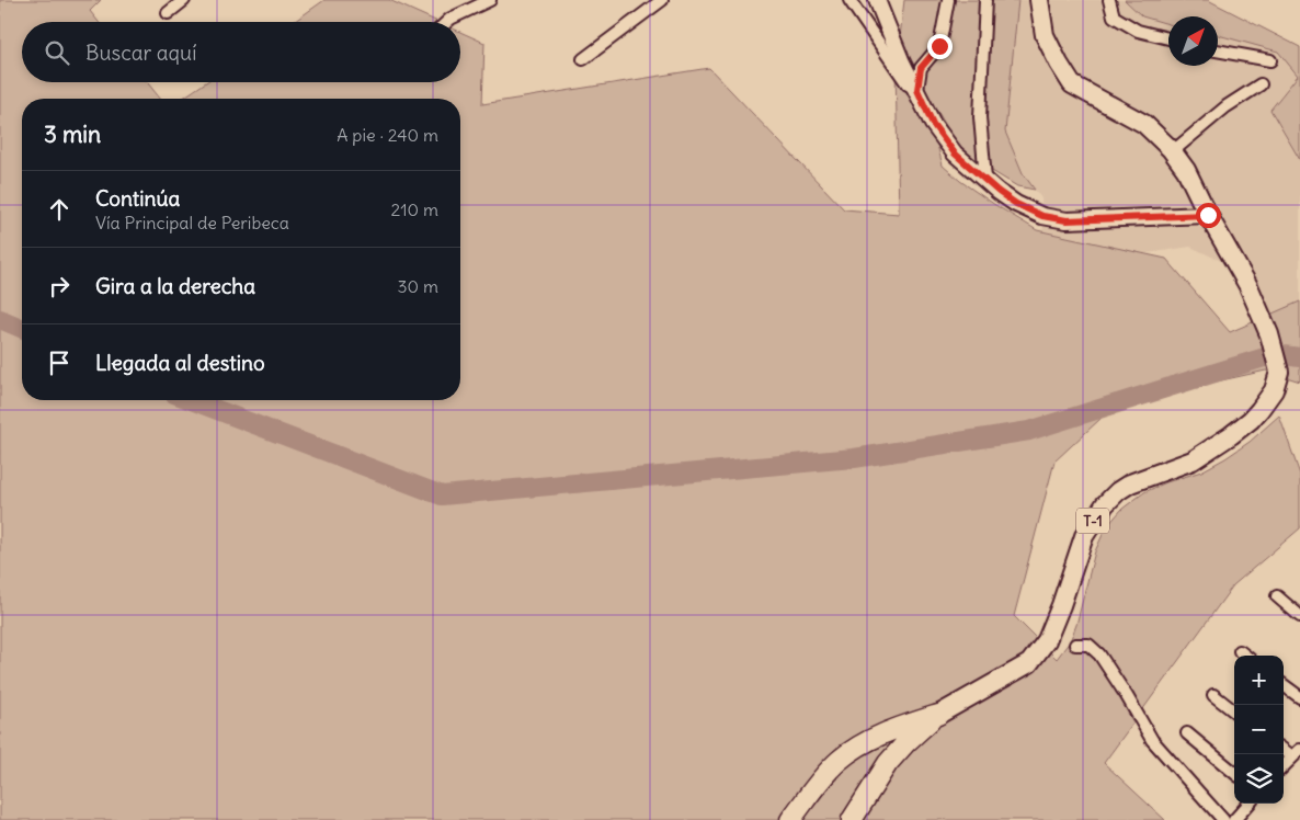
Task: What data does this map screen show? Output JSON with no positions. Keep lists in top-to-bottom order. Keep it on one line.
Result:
{"streets":{"highway":["T-1"]},"north":"top right","page":{"search":"Buscar aquí","heading":["3 min","A pie · 240 m"],"list":[["Continúa","Vía Principal de Peribeca","210 m"],["Gira a la derecha","30 m"],"Llegada al destino"],"map_buttons":["+","−"]}}
